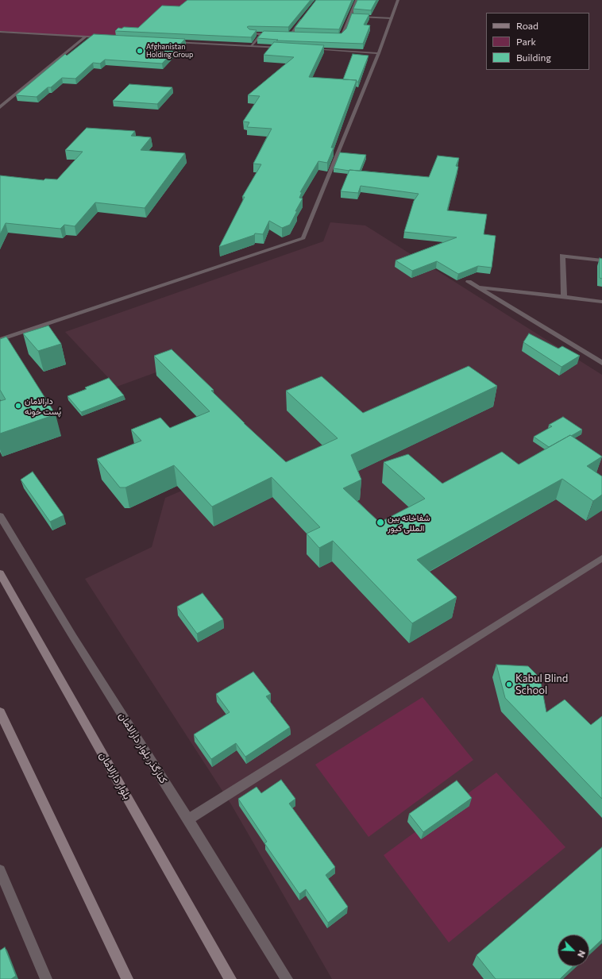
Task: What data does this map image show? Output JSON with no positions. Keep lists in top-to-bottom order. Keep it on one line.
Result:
{"streets":{"main road":["بلوار دارالامان"],"street":["کنارگذر بلوار دارالامان"]},"places":["Afghanistan Holding Group","دارالامان پُست خونه","شفاخانه بین المللی کیور","Kabul Blind School"],"legend":["Road","Park","Building"],"north":"bottom right"}
